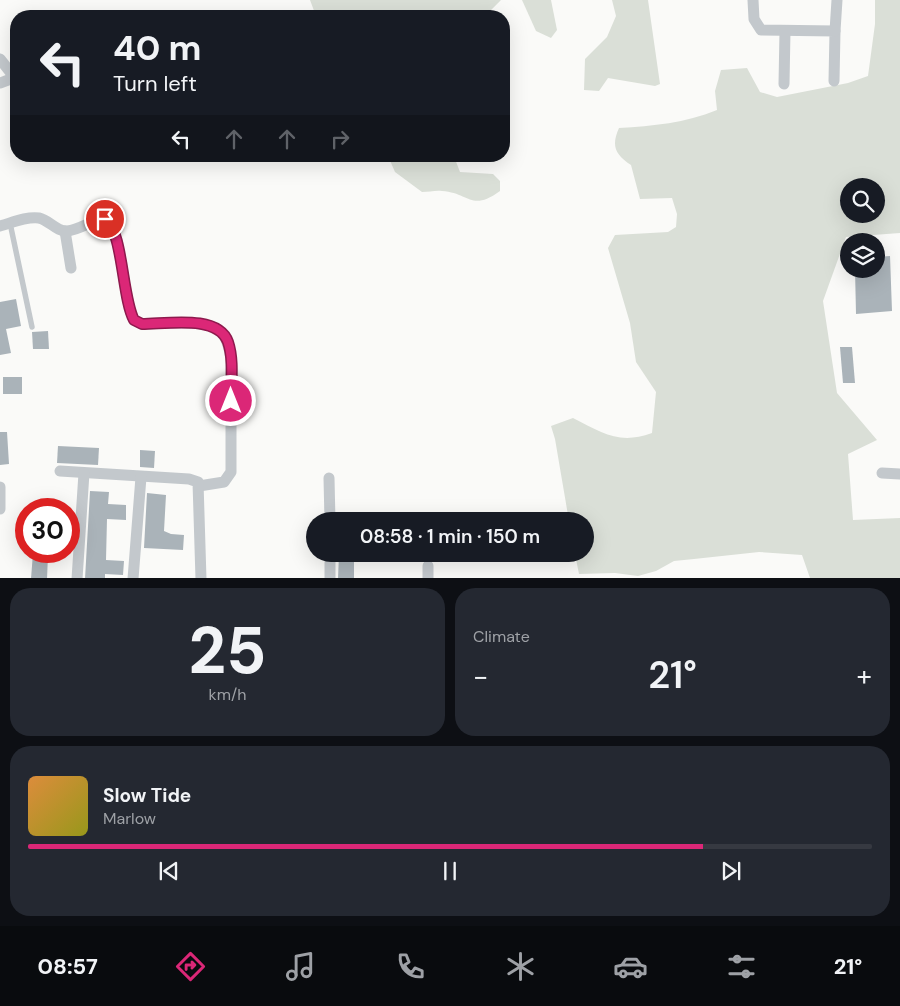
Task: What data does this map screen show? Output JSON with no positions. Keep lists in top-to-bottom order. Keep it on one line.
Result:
{"page":{"turn":["40 m","Turn left"],"limit":"30","trip":"08:58 · 1 min · 150 m","tile":[["25","km/h"],"Climate"],"heat":["−","21°","+"],"song":["Slow Tide","Marlow"],"tabs":["08:57","21°"]}}
